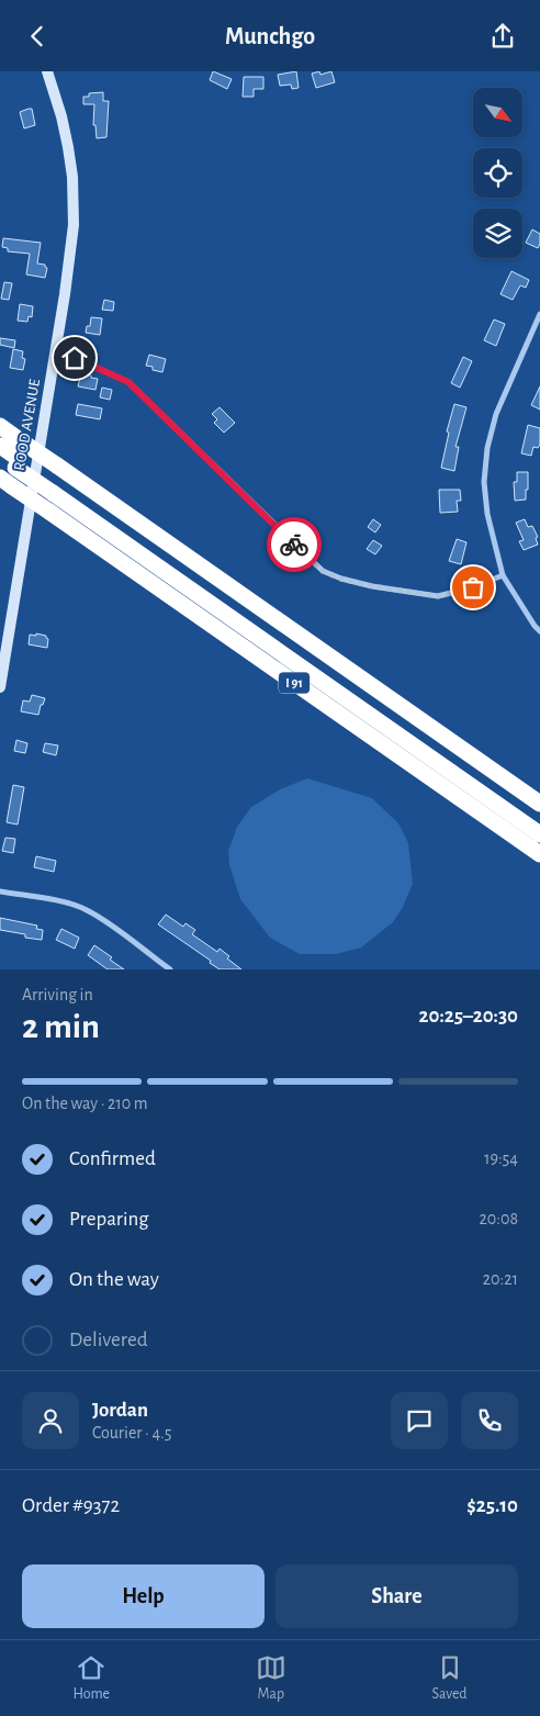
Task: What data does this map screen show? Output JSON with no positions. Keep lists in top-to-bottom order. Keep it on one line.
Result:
{"streets":{"highway":["I 91"],"street":["ROOD AVENUE"]},"north":"bottom right","page":{"header":"Munchgo","heading":["2 min","Arriving in","20:25–20:30"],"panel":["Jordan","Courier · 4.5","Order #9372","$25.10"],"bar":"On the way · 210 m","list":[["Confirmed","19:54"],["Preparing","20:08"],["On the way","20:21"],"Delivered"],"buttons":["Help","Share"],"tabs":["Home","Map","Saved"]}}
